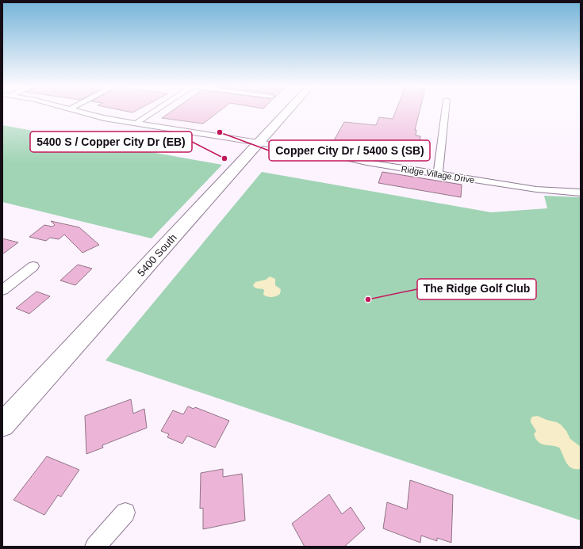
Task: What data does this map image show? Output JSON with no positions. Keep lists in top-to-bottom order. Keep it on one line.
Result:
{"streets":{"main road":["5400 South"],"street":["Ridge Village Drive"]},"crossings":[["Ridge Village Drive","5400 South"]],"places":["Copper City Dr / 5400 S (SB)","5400 S / Copper City Dr (EB)","The Ridge Golf Club"]}
